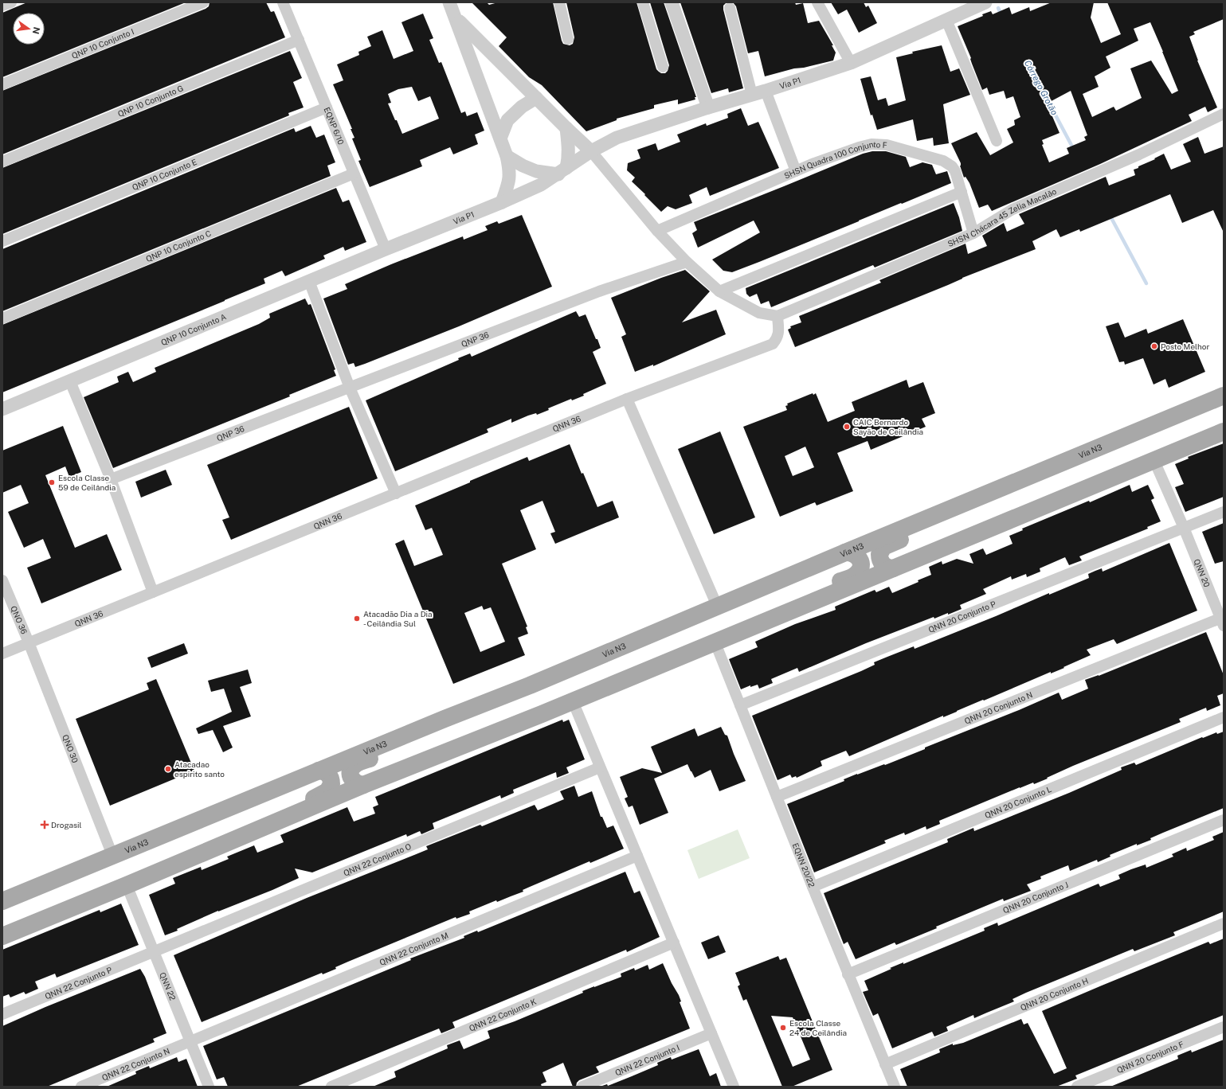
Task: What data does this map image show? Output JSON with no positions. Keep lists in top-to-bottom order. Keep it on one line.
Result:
{"streets":{"main road":["Via N3"],"street":["QNP 10 Conjunto I","Via P1","QNP 10 Conjunto G","EQNP 6/10","SHSN Quadra 100 Conjunto F","QNP 10 Conjunto E","SHSN Chácara 45 Zelia Macalão","QNP 10 Conjunto C","QNP 10 Conjunto A","QNP 36","QNN 36","QNN 20","QNN 20 Conjunto P","QNO 36","QNN 20 Conjunto N","QNO 30","QNN 20 Conjunto L","QNN 22 Conjunto O","EQNN 20/22","QNN 20 Conjunto J","QNN 22 Conjunto M","QNN 22 Conjunto P","QNN 22","QNN 20 Conjunto H","QNN 22 Conjunto K","QNN 20 Conjunto F","QNN 22 Conjunto I","QNN 22 Conjunto N"]},"crossings":[["Via P1","EQNP 6/10"],["Via P1","QNP 10 Conjunto A"],["QNP 10 Conjunto G","EQNP 6/10"],["EQNP 6/10","QNP 10 Conjunto E"],["EQNP 6/10","QNP 10 Conjunto C"],["EQNP 6/10","QNP 10 Conjunto A"],["SHSN Quadra 100 Conjunto F","SHSN Chácara 45 Zelia Macalão"],["SHSN Chácara 45 Zelia Macalão","QNN 36"],["QNN 36","QNO 36"],["QNN 36","QNO 30"],["Via N3","QNO 30"],["QNN 20","QNN 20 Conjunto P"],["QNN 20","QNN 20 Conjunto N"],["QNN 20 Conjunto P","EQNN 20/22"],["QNO 36","QNO 30"],["QNN 20 Conjunto N","EQNN 20/22"],["QNN 20 Conjunto L","EQNN 20/22"],["QNN 22 Conjunto O","QNN 22 Conjunto P"],["QNN 22 Conjunto O","QNN 22"],["EQNN 20/22","QNN 20 Conjunto J"],["EQNN 20/22","QNN 20 Conjunto H"],["QNN 22 Conjunto M","QNN 22"],["QNN 22 Conjunto M","QNN 22 Conjunto N"],["QNN 22 Conjunto P","QNN 22"],["QNN 22","QNN 22 Conjunto N"]],"water":["Córrego Grotão"],"places":{"other":["Posto Melhor","CAIC Bernardo Sayão de Ceilândia","Escola Classe 59 de Ceilândia","Atacadão Dia a Dia - Ceilândia Sul","Atacadao espirito santo","Escola Classe 24 de Ceilândia"],"health":["Drogasil"]},"north":"right"}
